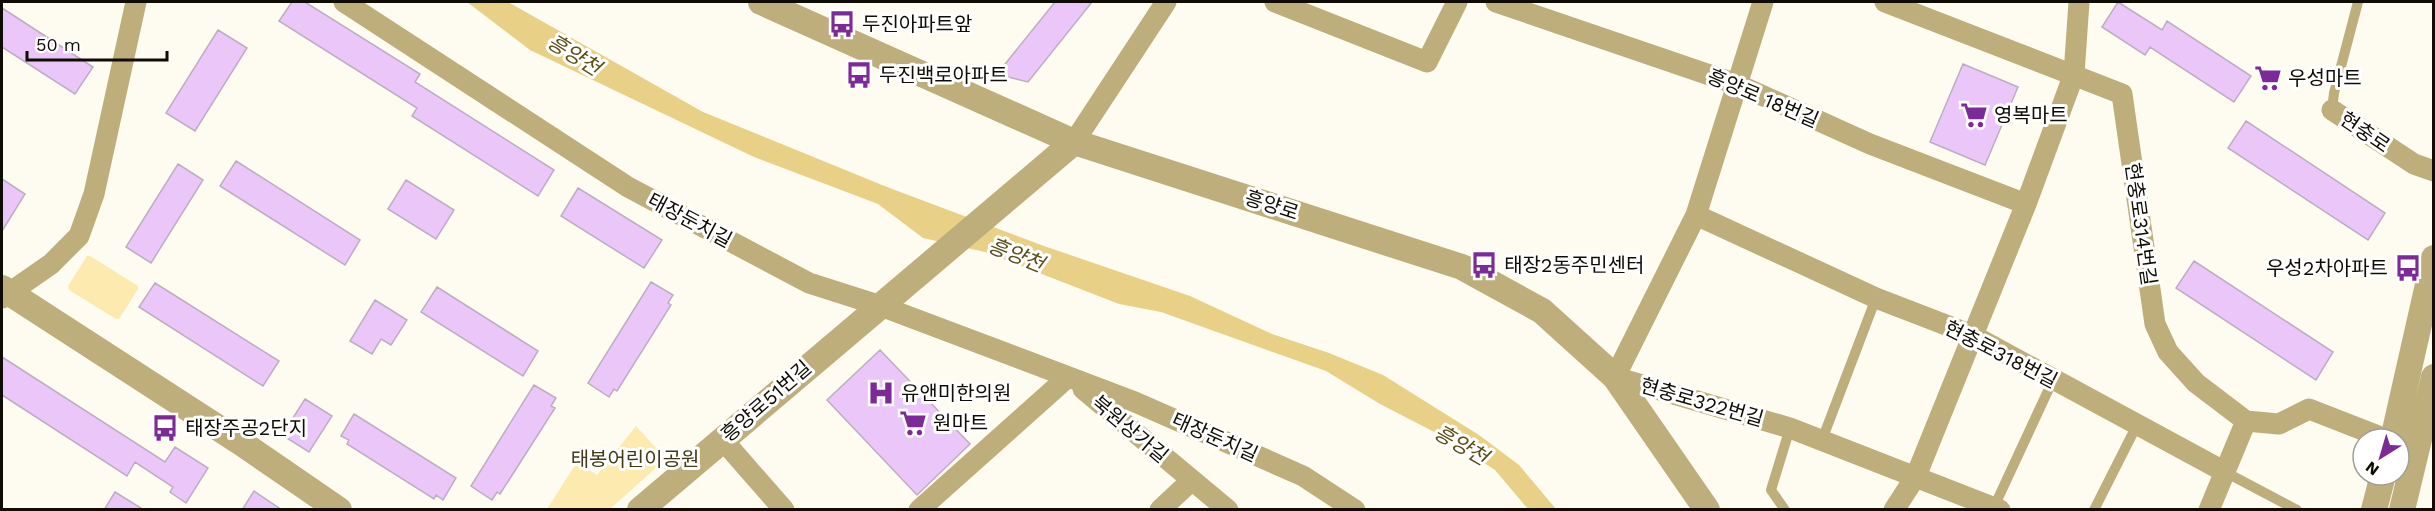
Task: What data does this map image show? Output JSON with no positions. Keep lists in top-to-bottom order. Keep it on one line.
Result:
{"streets":{"street":["흥양로 18번길","현충로","흥양로","태장둔치길","현충로314번길","현충로318번길","흥양로51번길","현충로322번길","북원상가길"]},"crossings":[["흥양로","흥양로51번길"],["흥양로","현충로322번길"],["태장둔치길","흥양로51번길"],["태장둔치길","북원상가길"],["현충로318번길","현충로322번길"]],"water":["흥양천"],"parks":["태봉어린이공원"],"places":{"bus stop":["두진아파트앞","두진백로아파트","태장2동주민센터","우성2차아파트","태장주공2단지"],"supermarket":["우성마트","영복마트","원마트"],"hospital":["유앤미한의원"]},"scale_bar":"50 m","north":"bottom left"}
